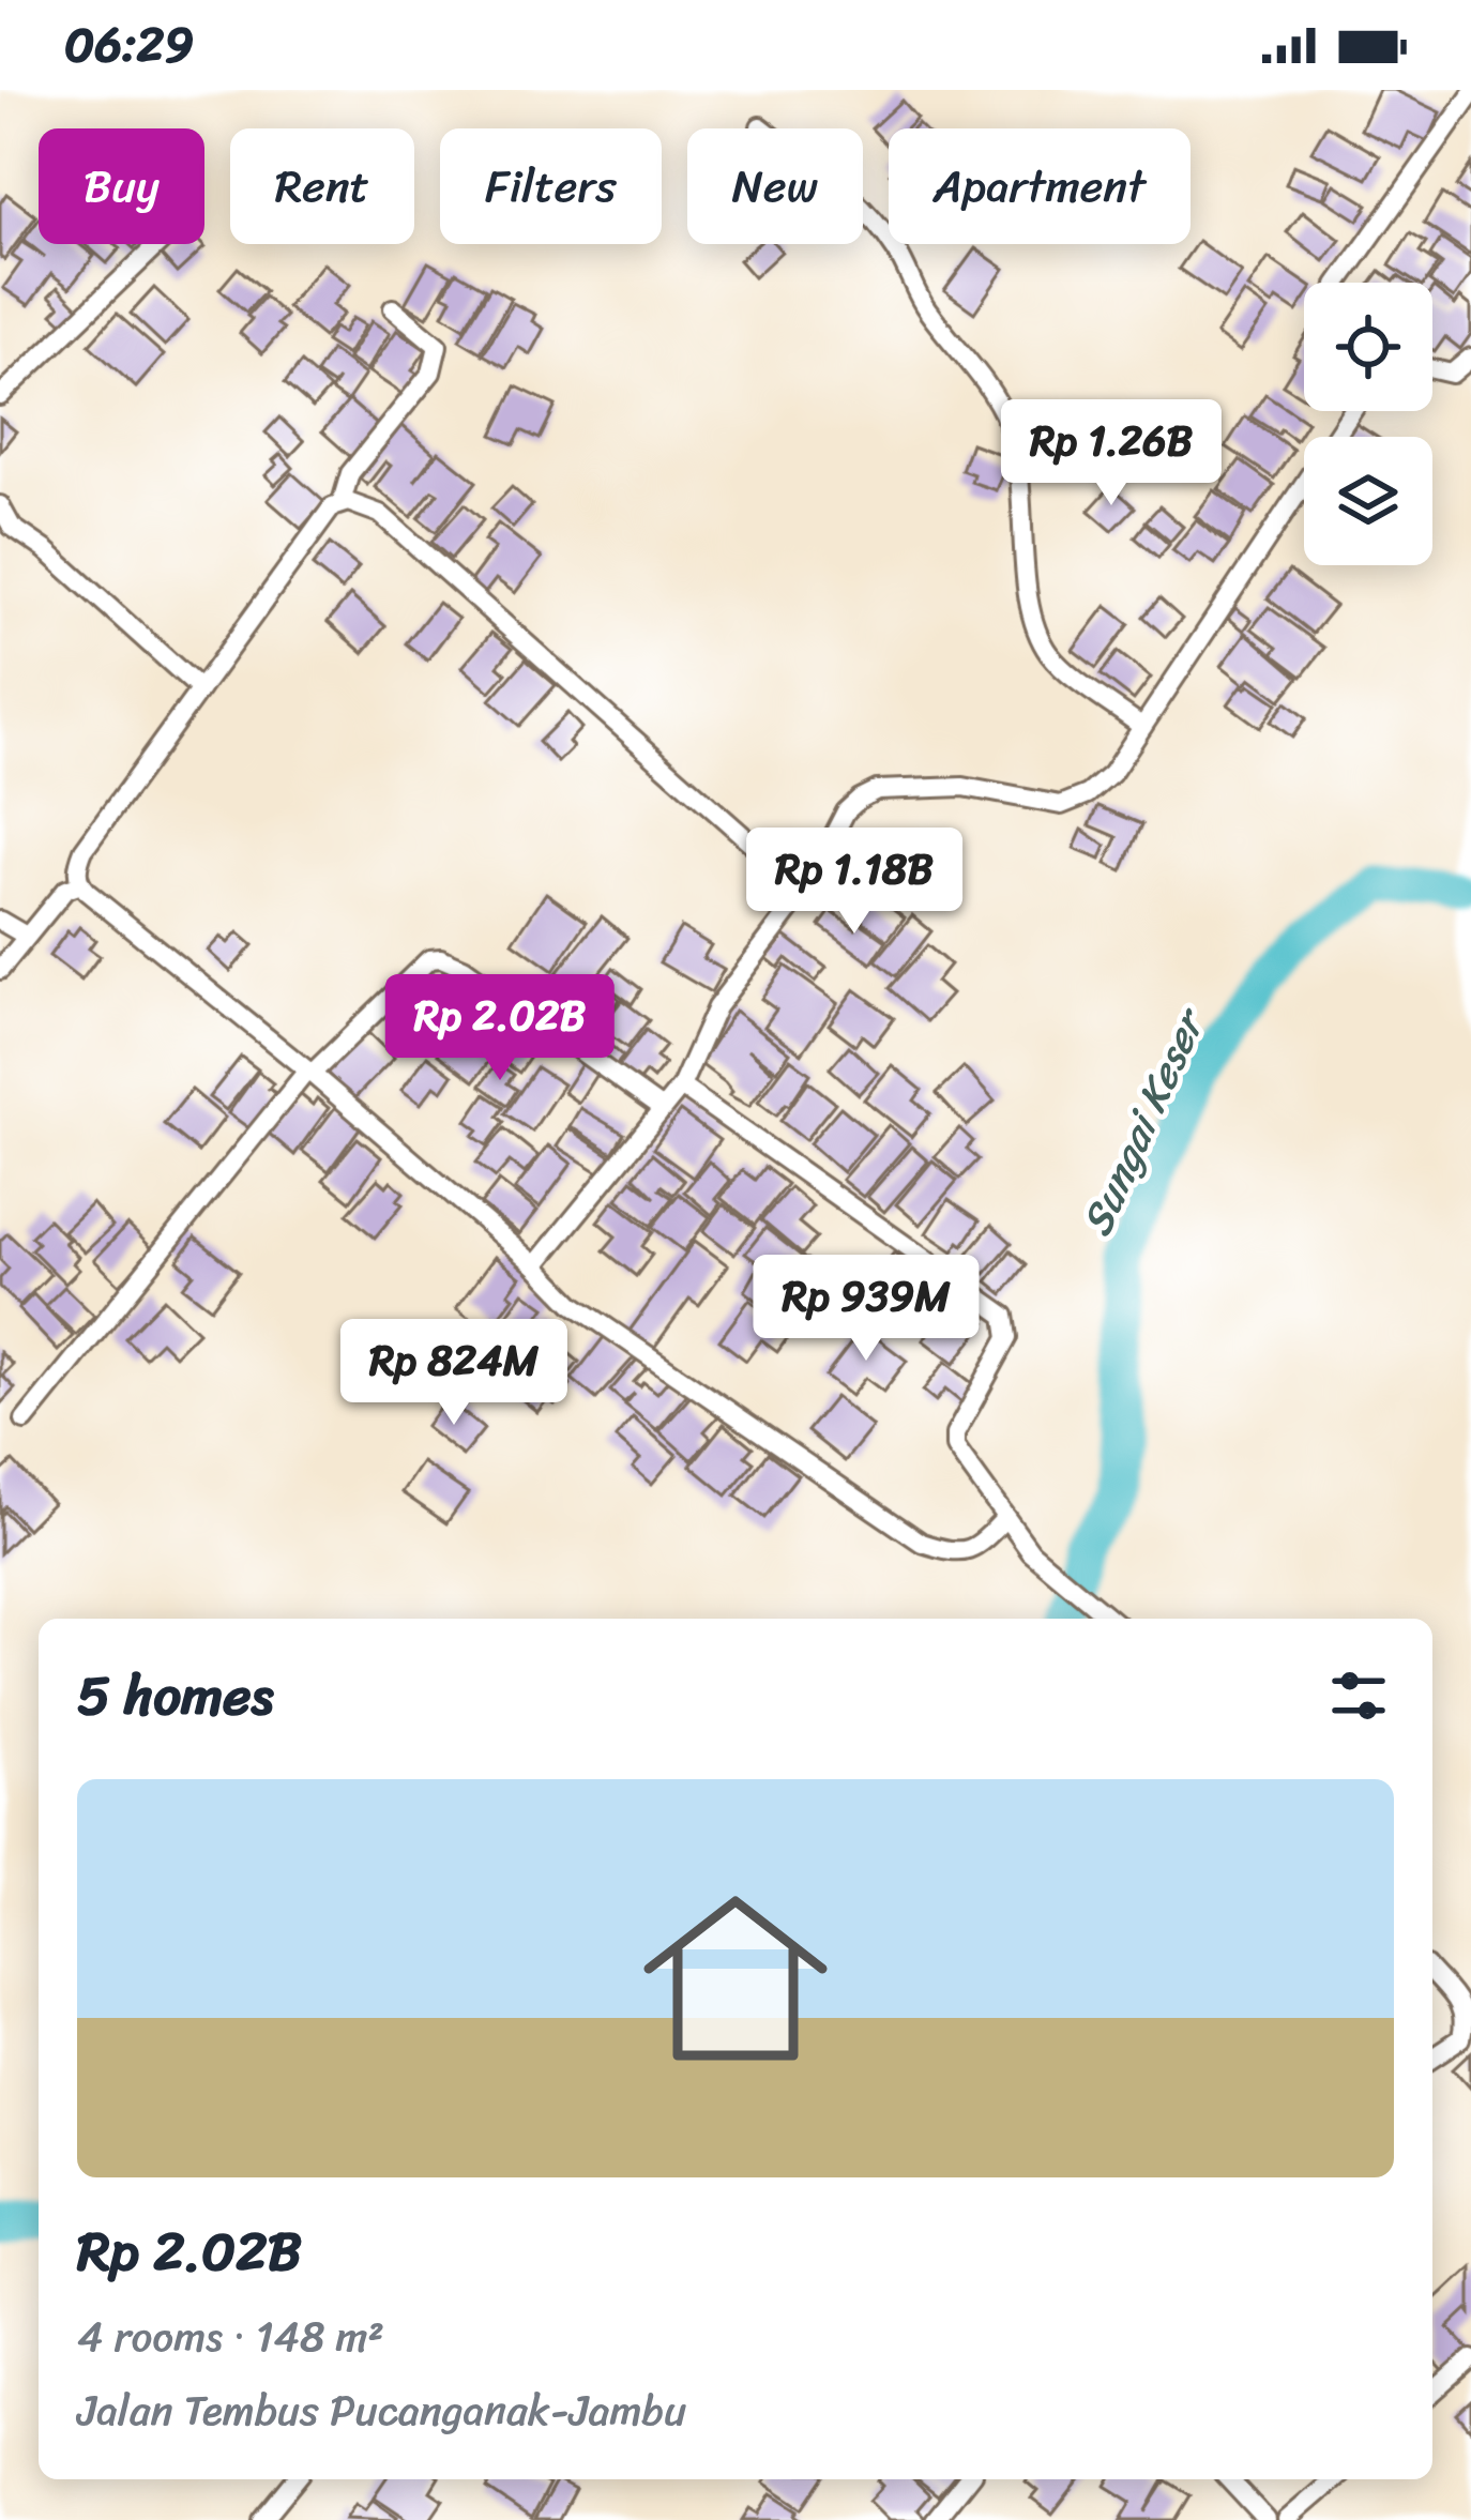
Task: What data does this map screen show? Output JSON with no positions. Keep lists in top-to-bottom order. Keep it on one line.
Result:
{"water":["Sungai Keser"],"page":{"status":"06:29","chip":["Buy","Rent","Filters","New","Apartment"],"price":["Rp 1.26B","Rp 1.18B","Rp 2.02B","Rp 939M","Rp 824M"],"heading":"5 homes","list":[{"name":"Rp 2.02B","note":"4 rooms · 148 m² · Jalan Tembus Pucanganak-Jambu"}]}}
